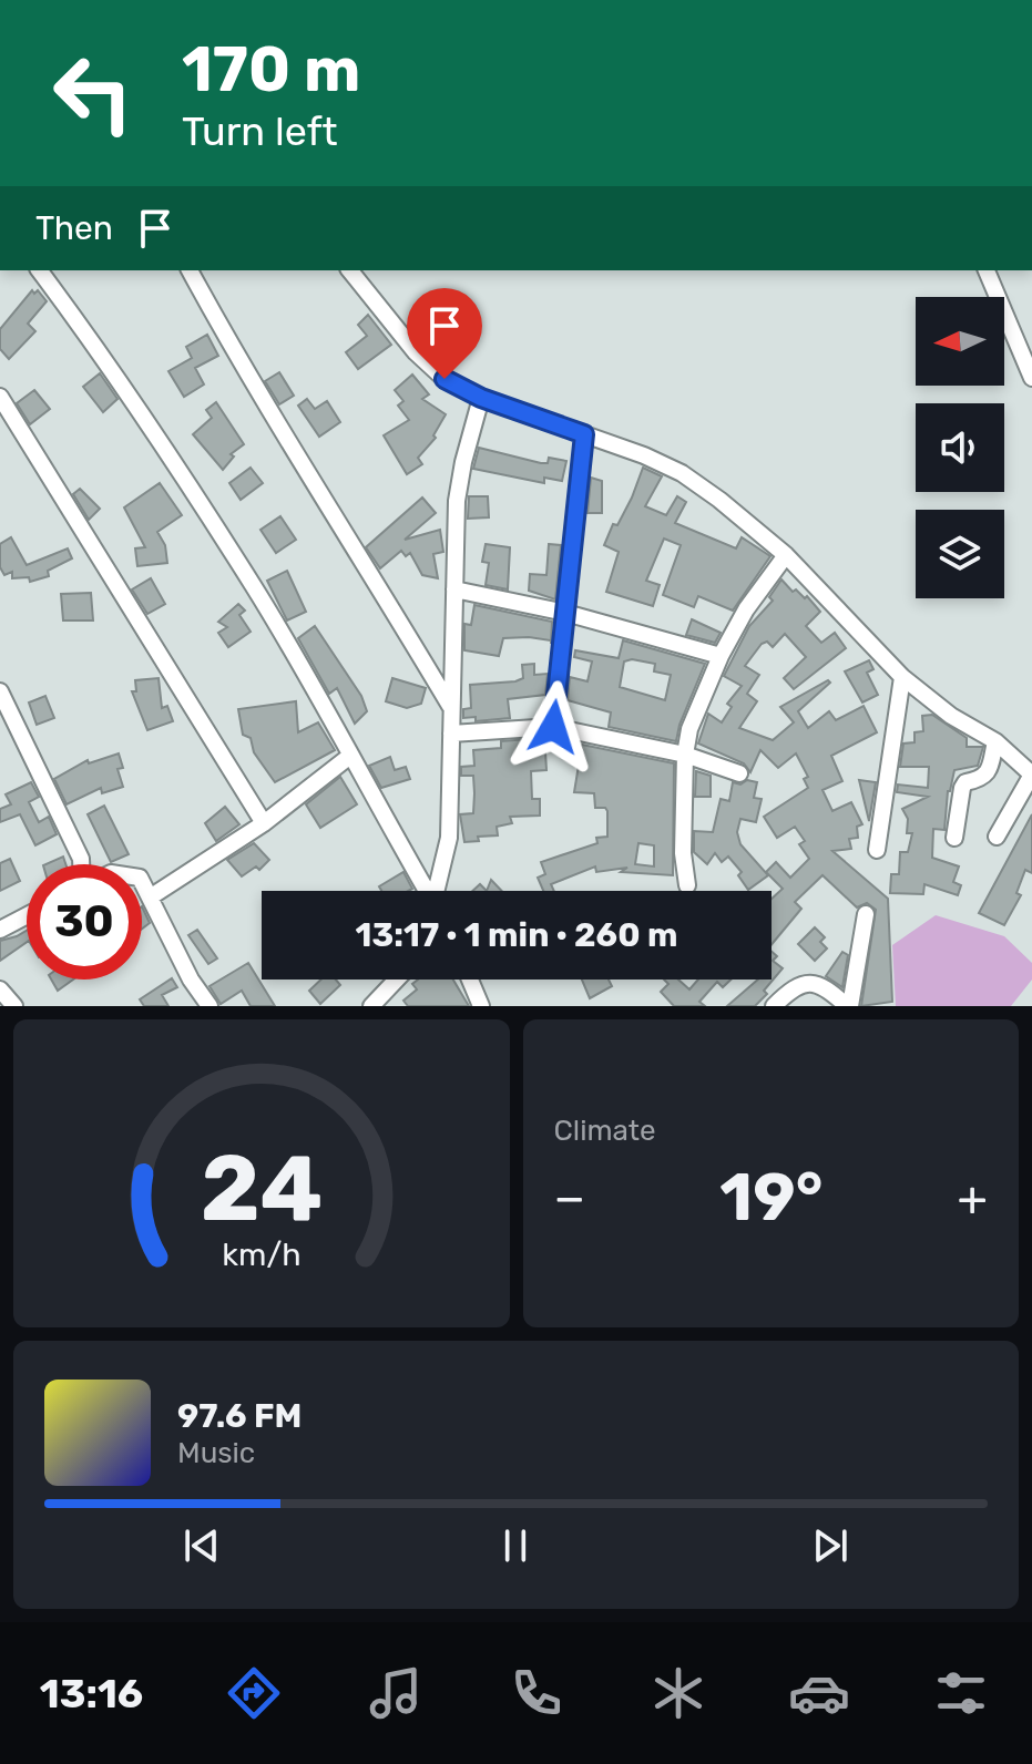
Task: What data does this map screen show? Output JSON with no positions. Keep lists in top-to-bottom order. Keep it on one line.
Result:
{"north":"left","page":{"turn":["170 m","Turn left"],"then":"Then","limit":"30","trip":"13:17 · 1 min · 260 m","tile":"Climate","heat":["−","19°","+"],"song":["97.6 FM","Music"],"tabs":"13:16","gauge":["24","km/h"]}}
